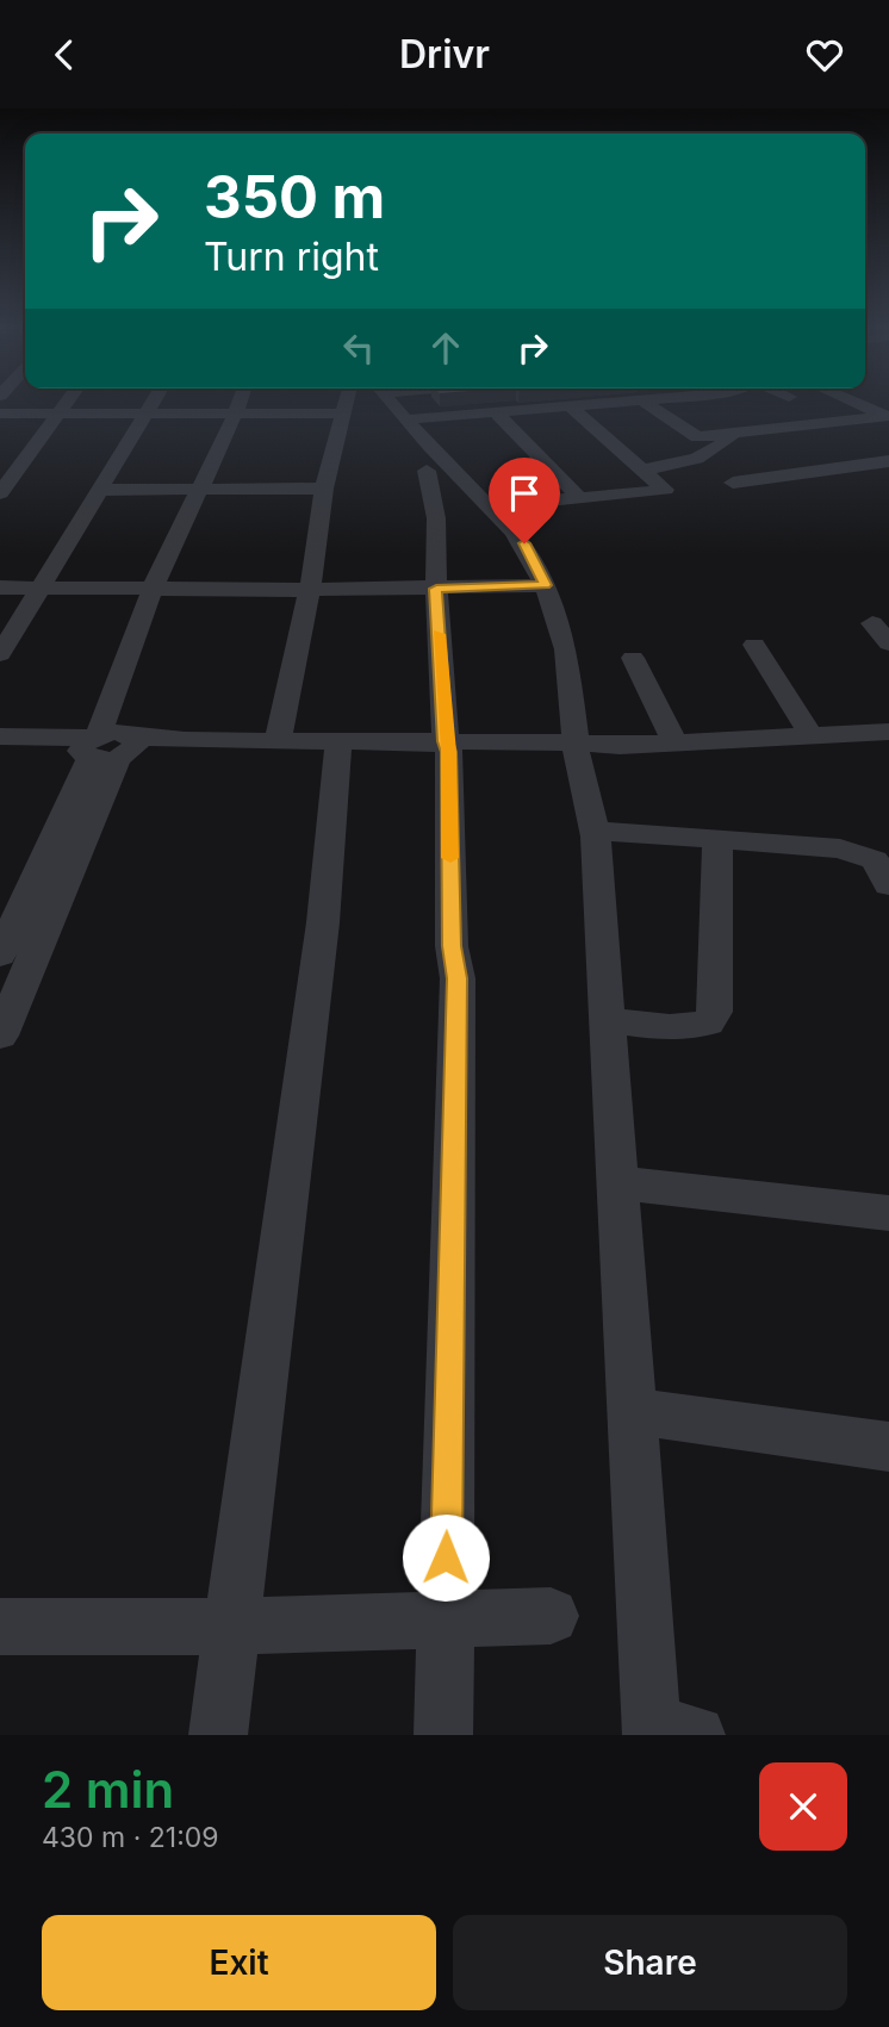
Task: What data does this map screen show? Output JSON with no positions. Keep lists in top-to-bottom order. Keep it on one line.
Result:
{"page":{"header":"Drivr","turn":["350 m","Turn right"],"heading":["2 min","430 m · 21:09"],"buttons":["Exit","Share"]}}
